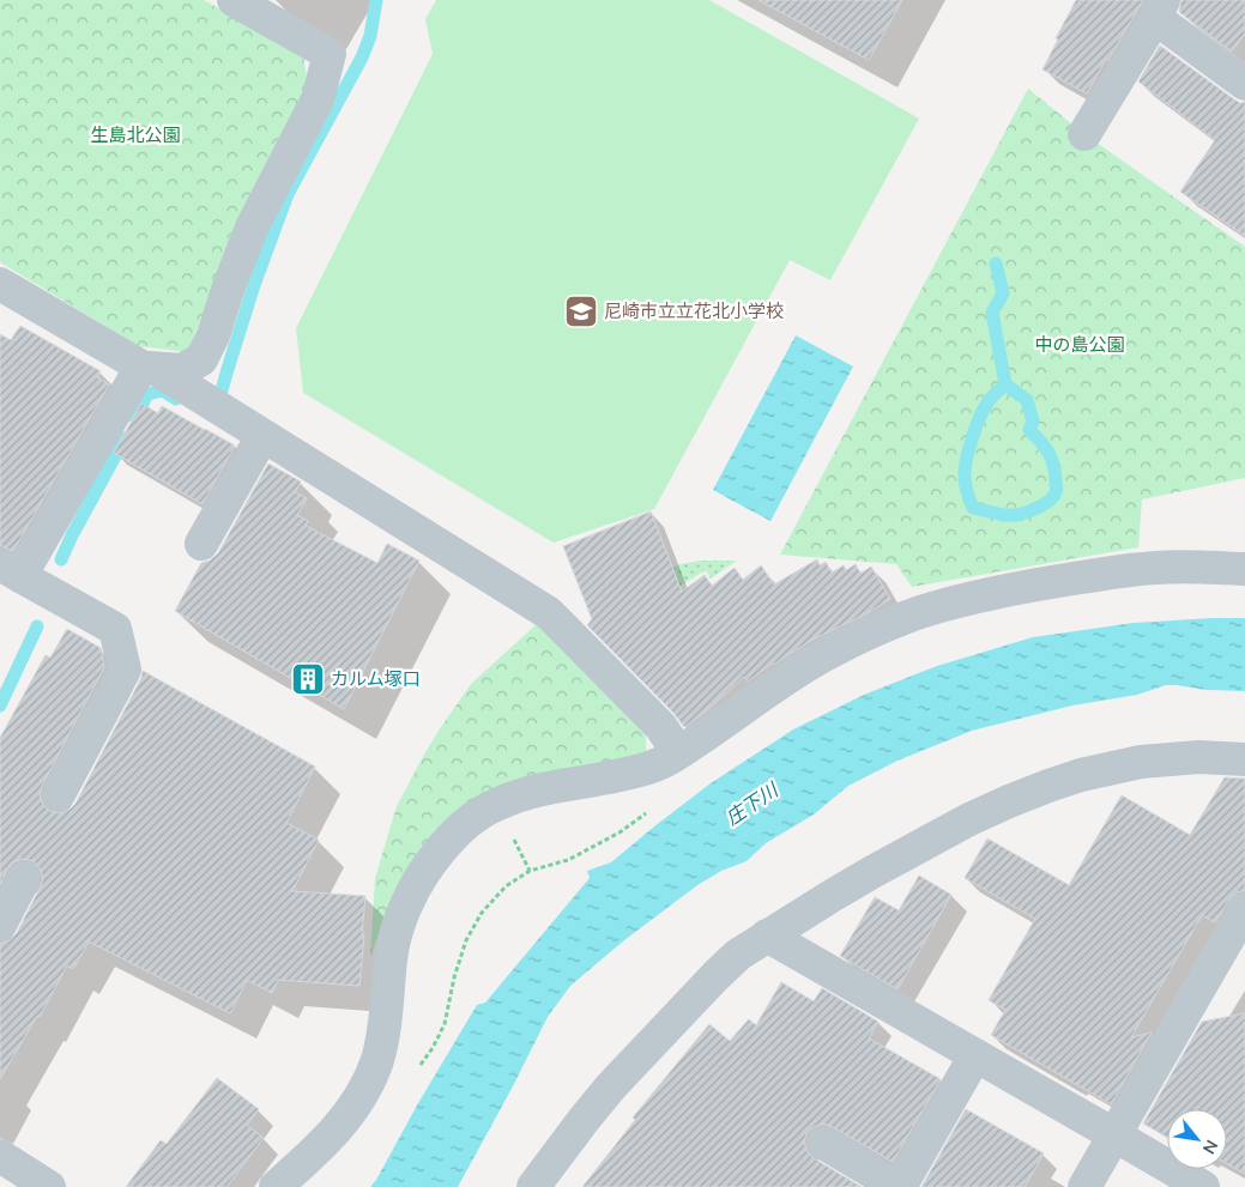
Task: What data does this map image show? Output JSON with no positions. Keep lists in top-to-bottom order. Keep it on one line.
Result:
{"water":["庄下川"],"parks":["生島北公園","中の島公園"],"places":{"school or university":["尼崎市立立花北小学校"],"building":["カルム塚口"]},"north":"bottom right"}
